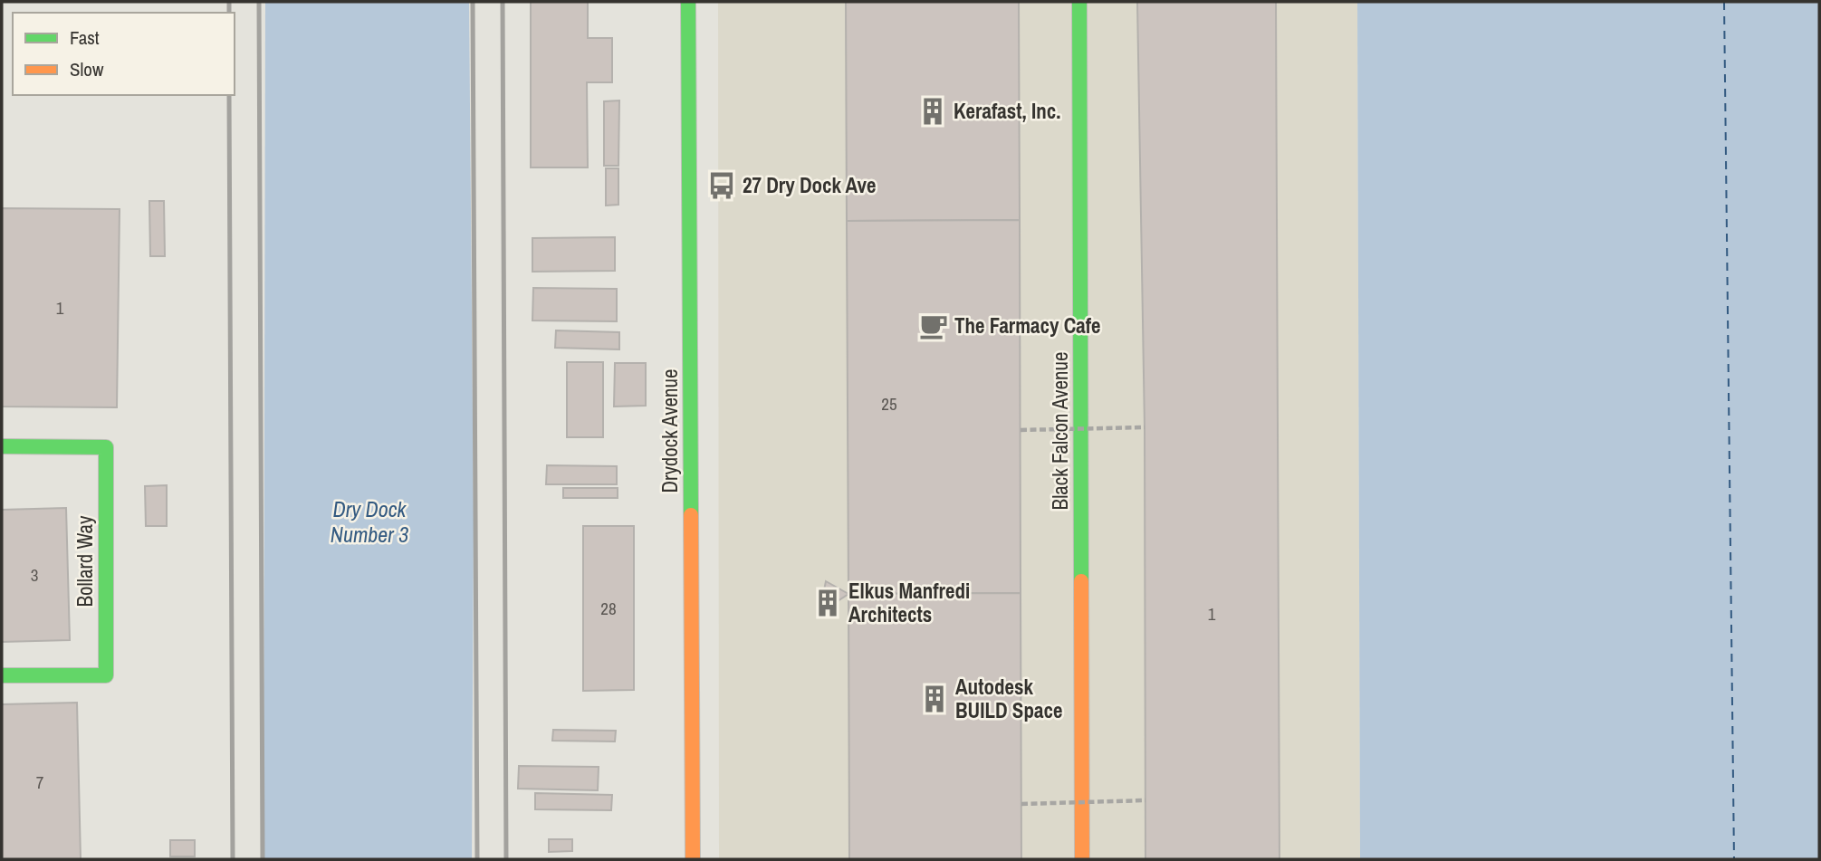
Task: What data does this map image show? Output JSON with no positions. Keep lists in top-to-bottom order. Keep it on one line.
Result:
{"streets":{"street":["Drydock Avenue","Black Falcon Avenue","Bollard Way"]},"water":["Dry Dock Number 3"],"places":{"building":["Kerafast, Inc.","Elkus Manfredi Architects","Autodesk BUILD Space"],"bus stop":["27 Dry Dock Ave"],"cafe":["The Farmacy Cafe"]},"house_numbers":["1","25","3","28","1","7"],"legend":["Fast","Slow"]}
